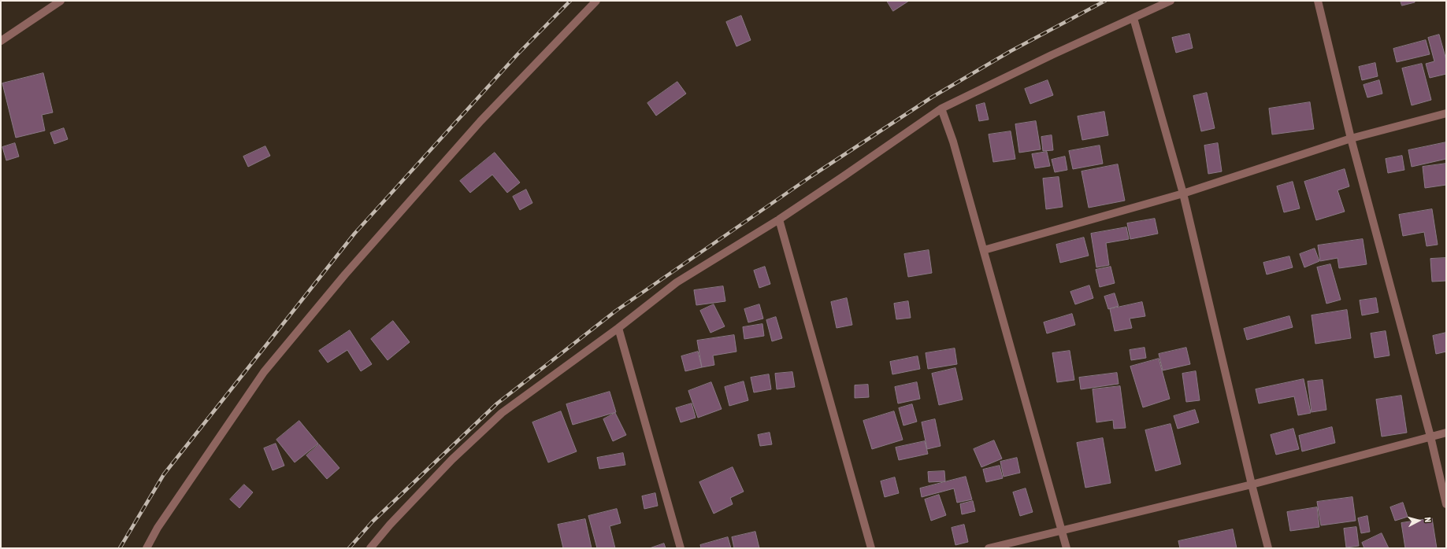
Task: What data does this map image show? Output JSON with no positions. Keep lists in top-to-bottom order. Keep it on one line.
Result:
{"north":"right"}
